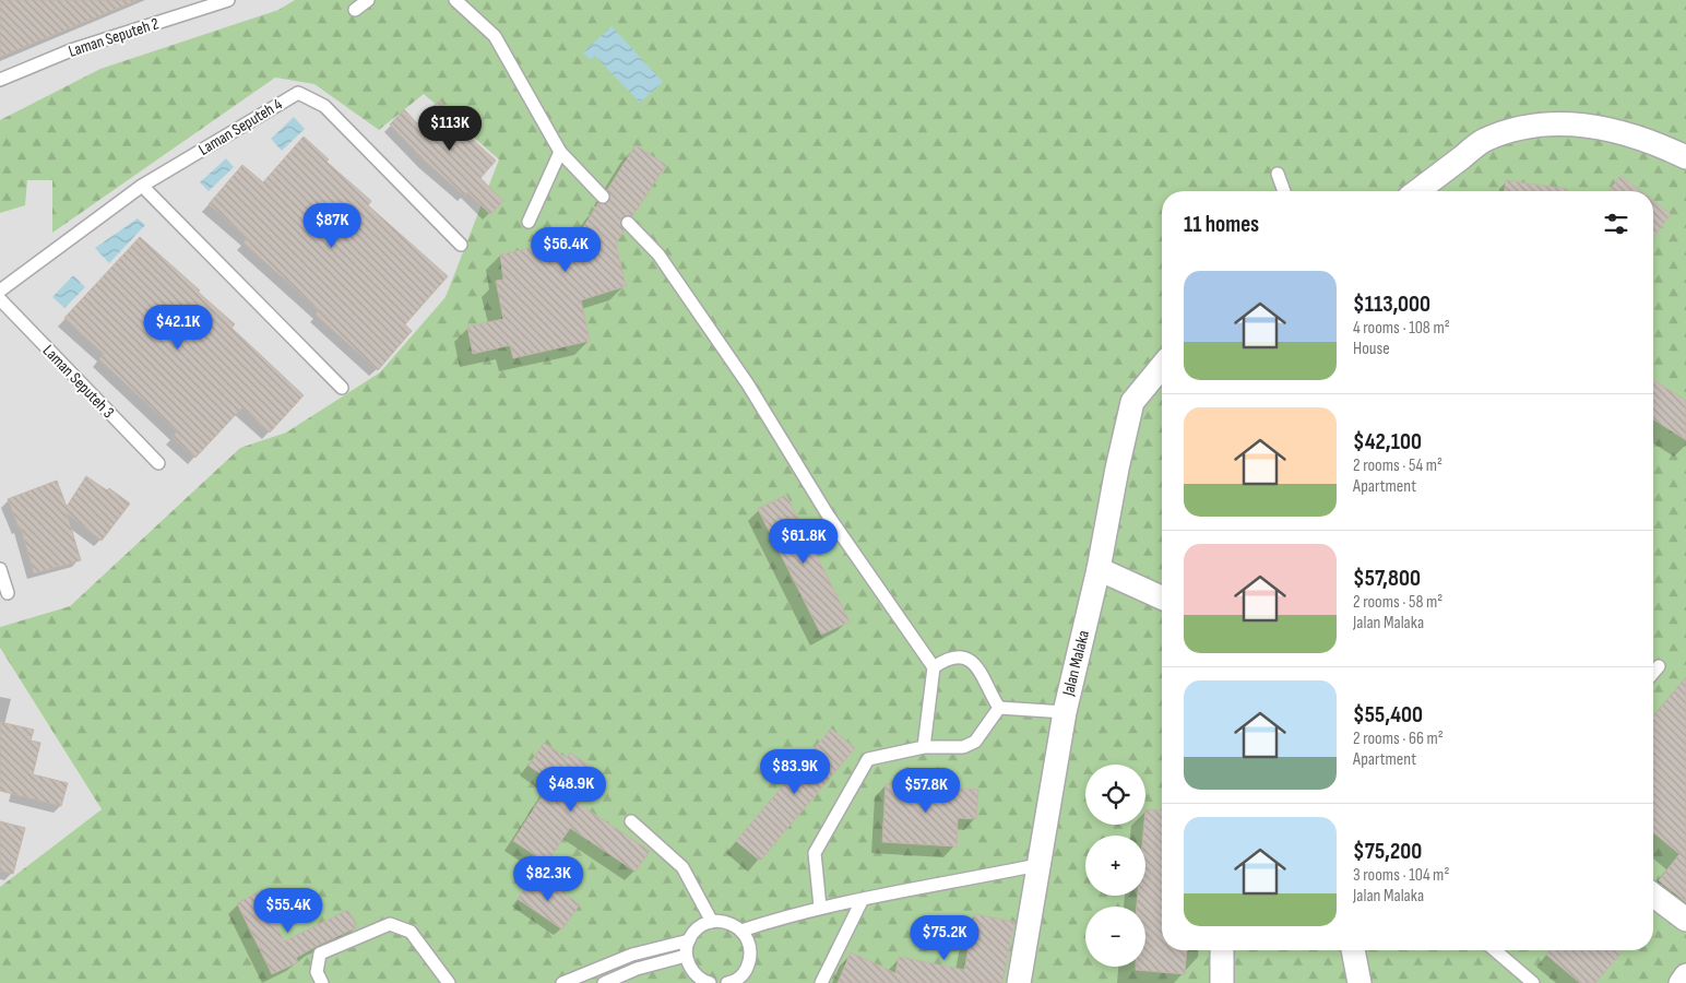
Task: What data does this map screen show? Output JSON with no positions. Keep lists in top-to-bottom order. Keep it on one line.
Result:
{"streets":{"street":["Jalan Malaka"],"lane":["Laman Seputeh 2","Laman Seputeh 4","Laman Seputeh 3"]},"page":{"price":["$113K","$87K","$56.4K","$42.1K","$61.8K","$83.9K","$48.9K","$57.8K","$82.3K","$55.4K","$75.2K"],"heading":"11 homes","list":[{"name":"$113,000","note":"4 rooms · 108 m² · House"},{"name":"$42,100","note":"2 rooms · 54 m² · Apartment"},{"name":"$57,800","note":"2 rooms · 58 m² · Jalan Malaka"},{"name":"$55,400","note":"2 rooms · 66 m² · Apartment"},{"name":"$75,200","note":"3 rooms · 104 m² · Jalan Malaka"}],"map_buttons":["+","−"]}}
